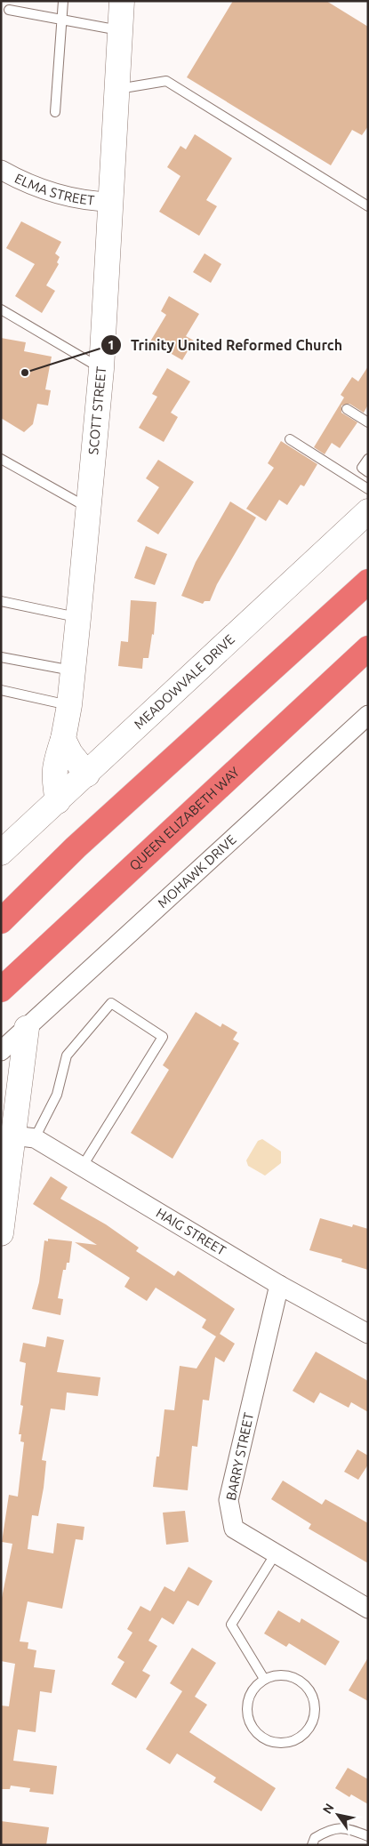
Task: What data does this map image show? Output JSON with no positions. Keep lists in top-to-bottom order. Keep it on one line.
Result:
{"streets":{"highway":["QUEEN ELIZABETH WAY"],"street":["ELMA STREET","SCOTT STREET","MEADOWVALE DRIVE","MOHAWK DRIVE","HAIG STREET","BARRY STREET"]},"crossings":[["ELMA STREET","SCOTT STREET"],["SCOTT STREET","MEADOWVALE DRIVE"],["HAIG STREET","BARRY STREET"]],"places":["Trinity United Reformed Church"],"north":"top left"}
